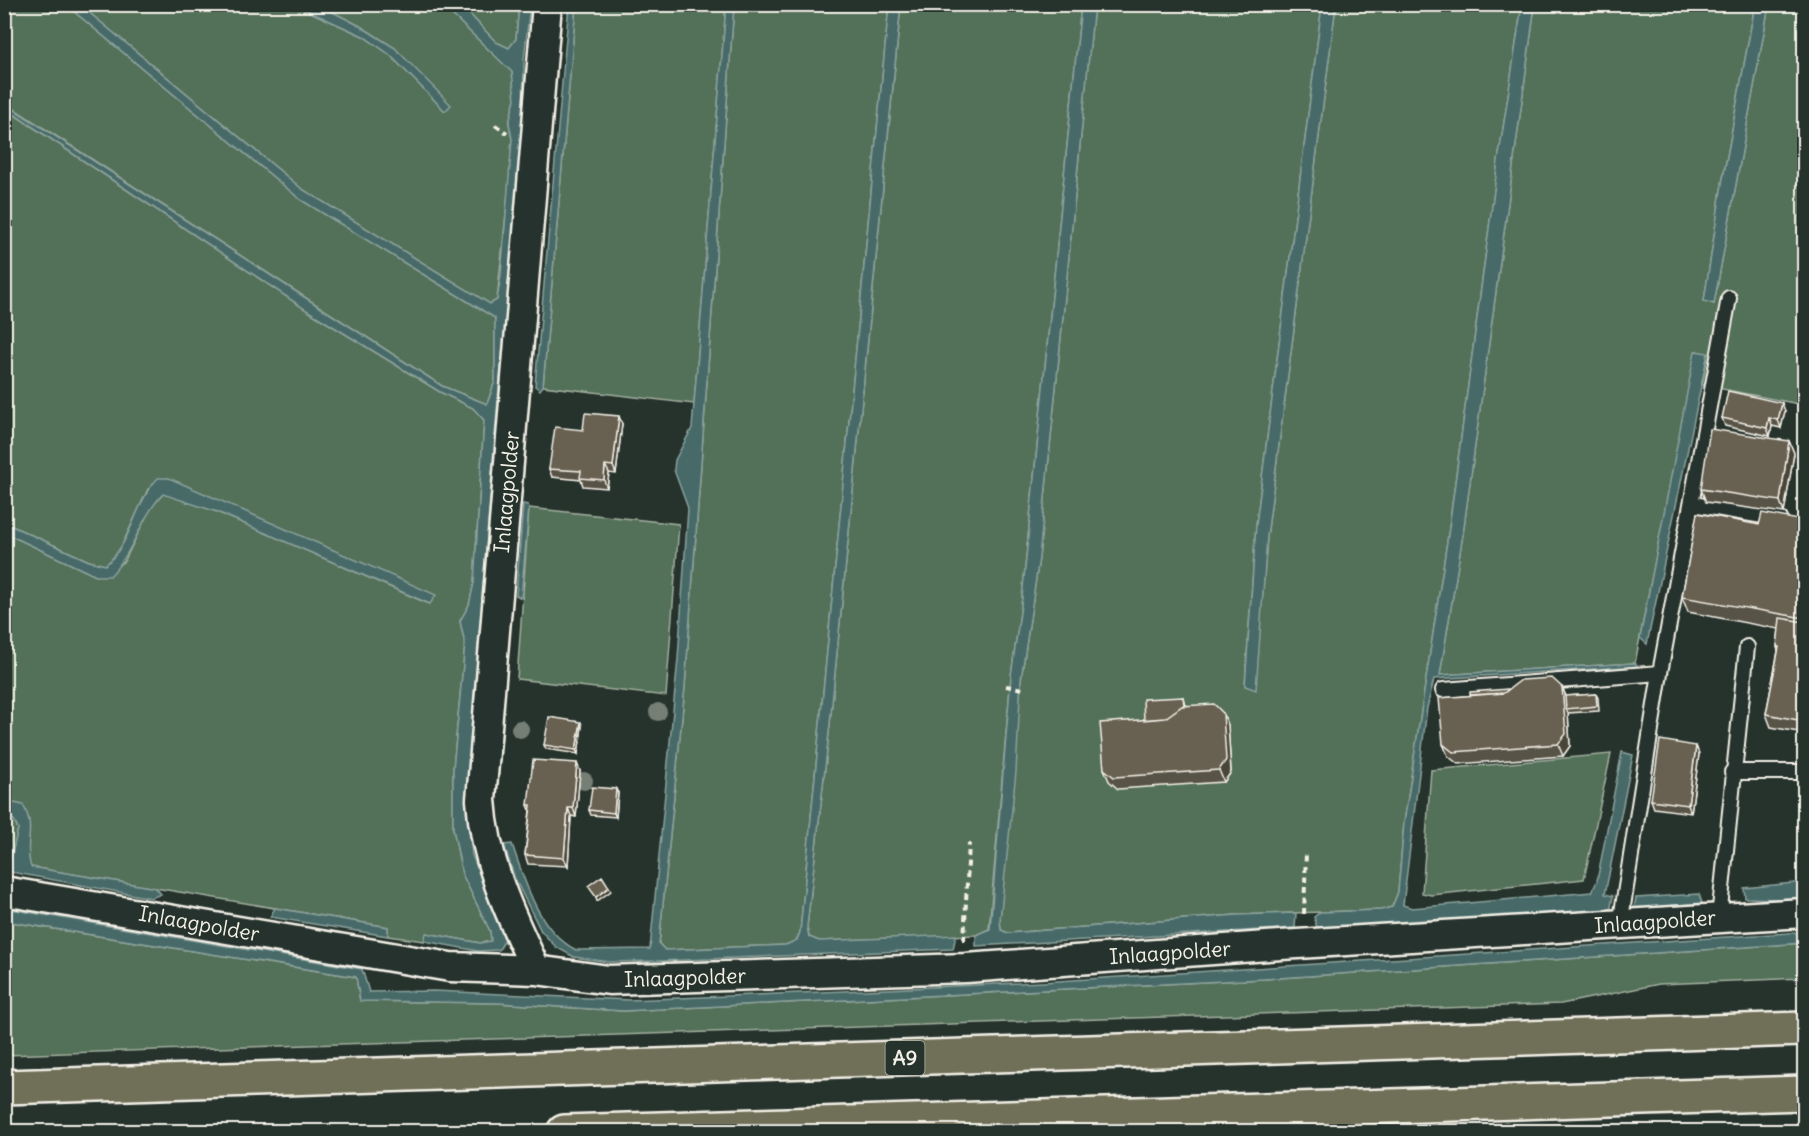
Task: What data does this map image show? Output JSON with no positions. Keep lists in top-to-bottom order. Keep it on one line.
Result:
{"streets":{"highway":["A9"],"street":["Inlaagpolder"]}}
